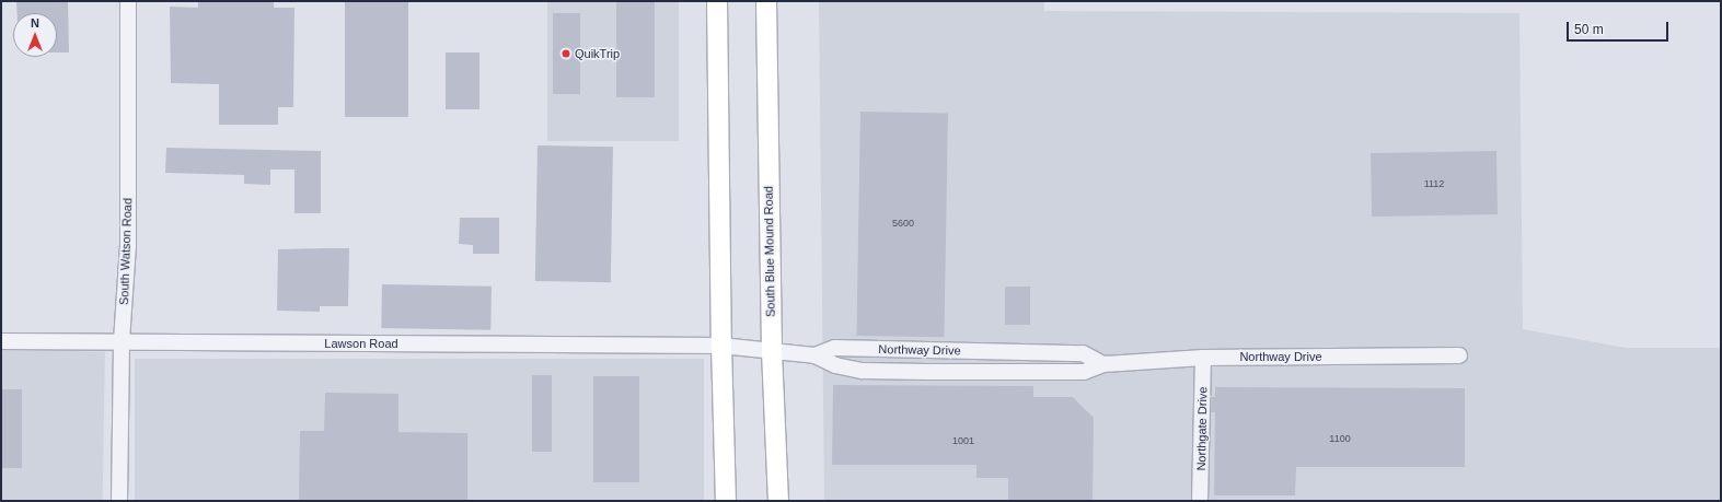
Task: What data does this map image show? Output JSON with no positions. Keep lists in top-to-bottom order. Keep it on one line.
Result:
{"streets":{"main road":["South Blue Mound Road"],"street":["South Watson Road","Lawson Road","Northway Drive","Northgate Drive"]},"crossings":[["South Watson Road","Lawson Road"],["South Blue Mound Road","Northway Drive"],["Lawson Road","Northway Drive"],["Northway Drive","Northgate Drive"]],"places":["QuikTrip"],"house_numbers":["1112","5600","1100","1001"],"scale_bar":"50 m","north":"top"}
